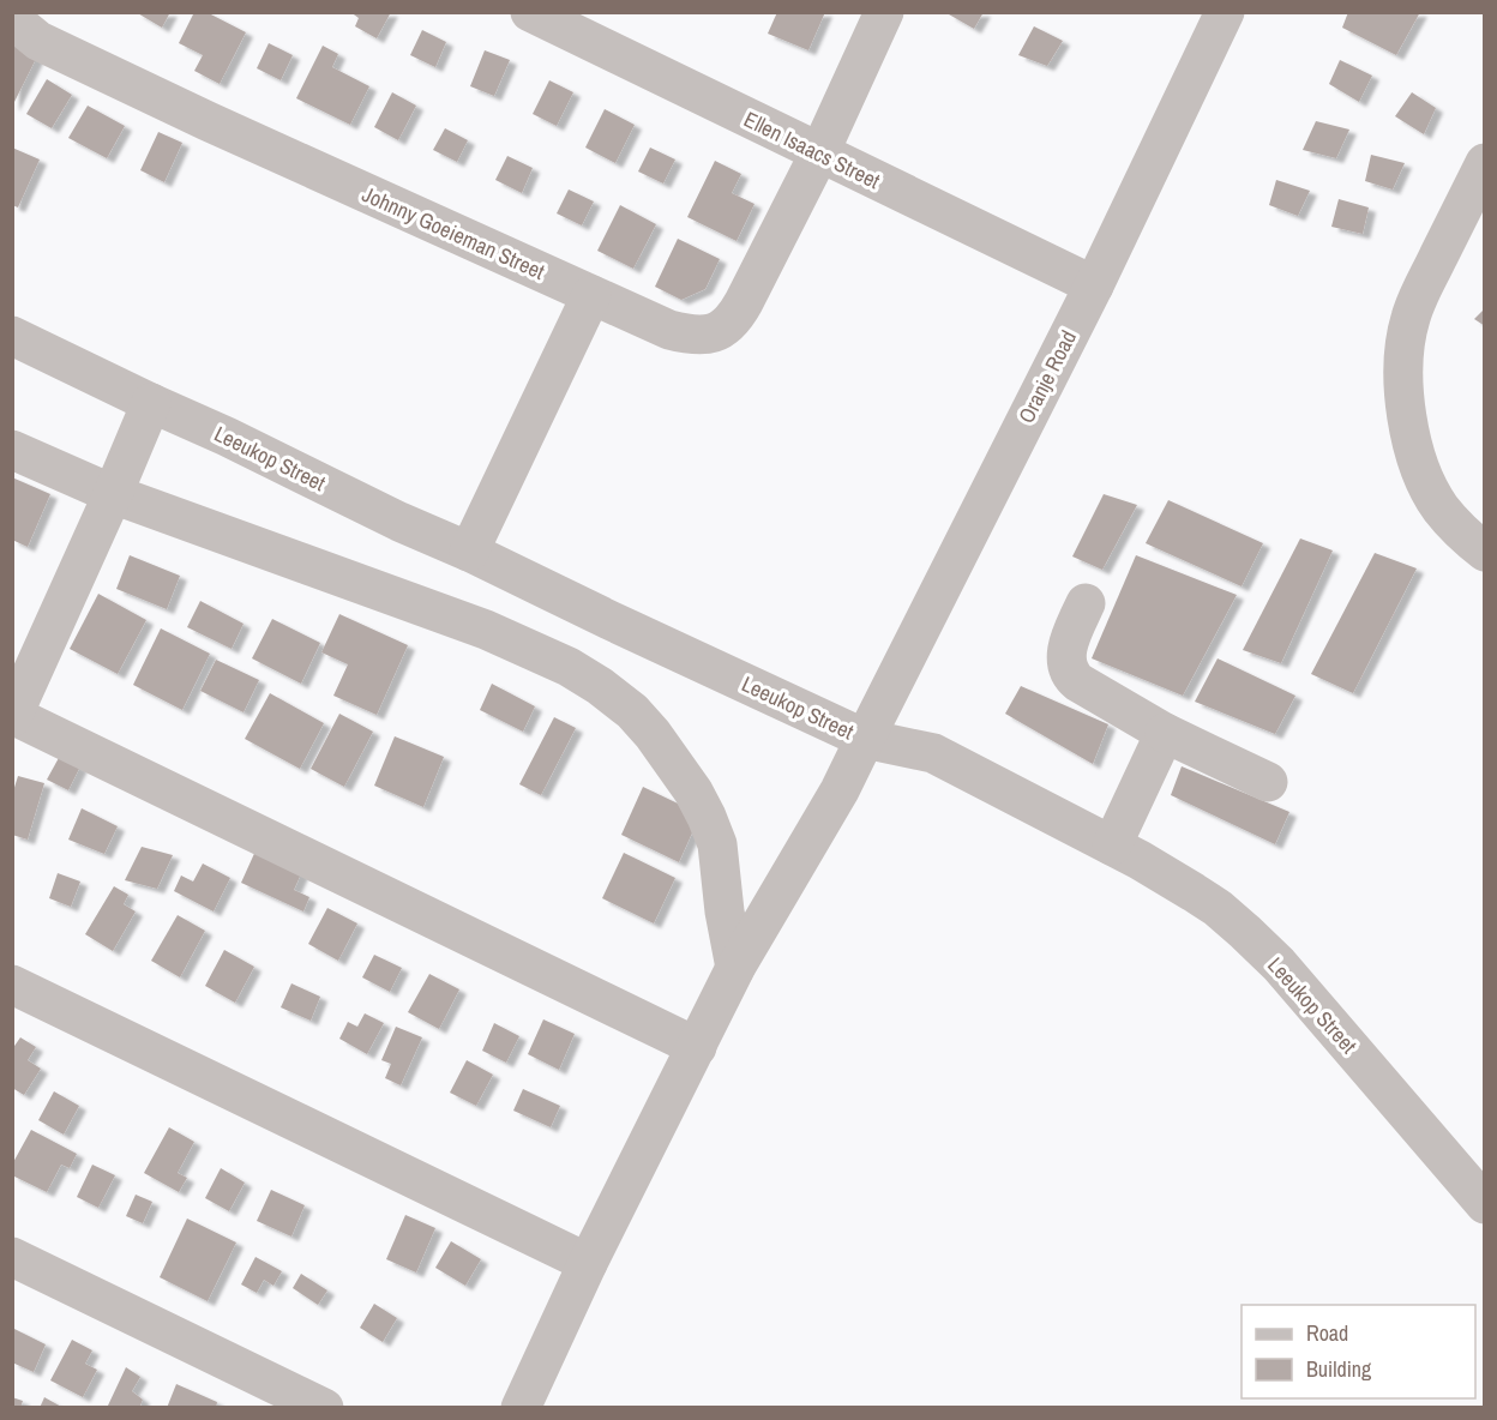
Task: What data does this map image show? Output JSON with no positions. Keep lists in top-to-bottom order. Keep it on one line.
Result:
{"streets":{"street":["Ellen Isaacs Street","Johnny Goeieman Street","Oranje Road","Leeukop Street"]},"crossings":[["Ellen Isaacs Street","Johnny Goeieman Street"],["Ellen Isaacs Street","Oranje Road"],["Oranje Road","Leeukop Street"]],"legend":["Road","Building"]}
